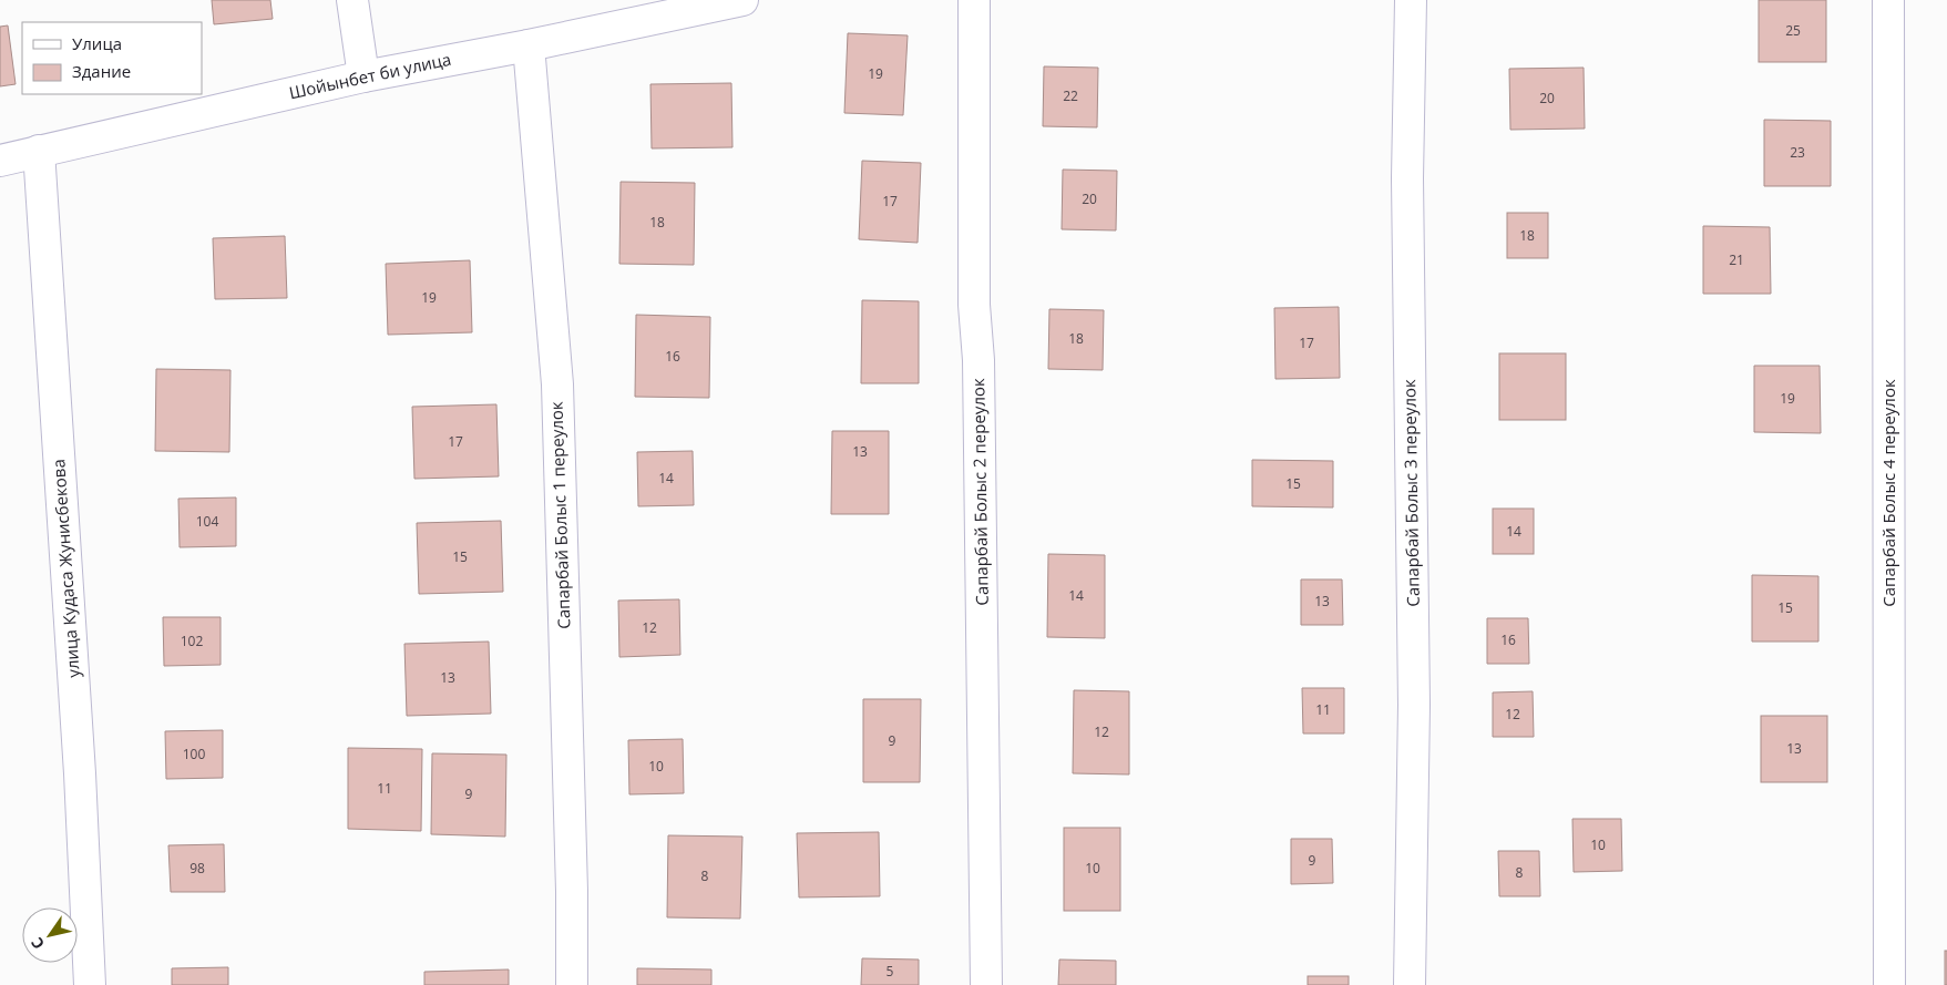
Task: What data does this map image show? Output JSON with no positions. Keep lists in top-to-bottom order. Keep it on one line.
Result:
{"streets":{"street":["Шойынбет би улица","Сапарбай Болыс 2 переулок","Сапарбай Болыс 3 переулок","Сапарбай Болыс 4 переулок","Сапарбай Болыс 1 переулок","улица Кудаса Жунисбекова"]},"crossings":[["Шойынбет би улица","Сапарбай Болыс 1 переулок"],["Шойынбет би улица","улица Кудаса Жунисбекова"]],"house_numbers":["25","19","22","20","23","20","17","18","18","21","19","18","17","16","19","17","13","14","15","104","14","15","14","13","15","12","16","102","13","11","12","12","9","13","100","10","11","9","10","9","98","10","8","8","5"],"legend":["Улица","Здание"],"north":"bottom left"}
